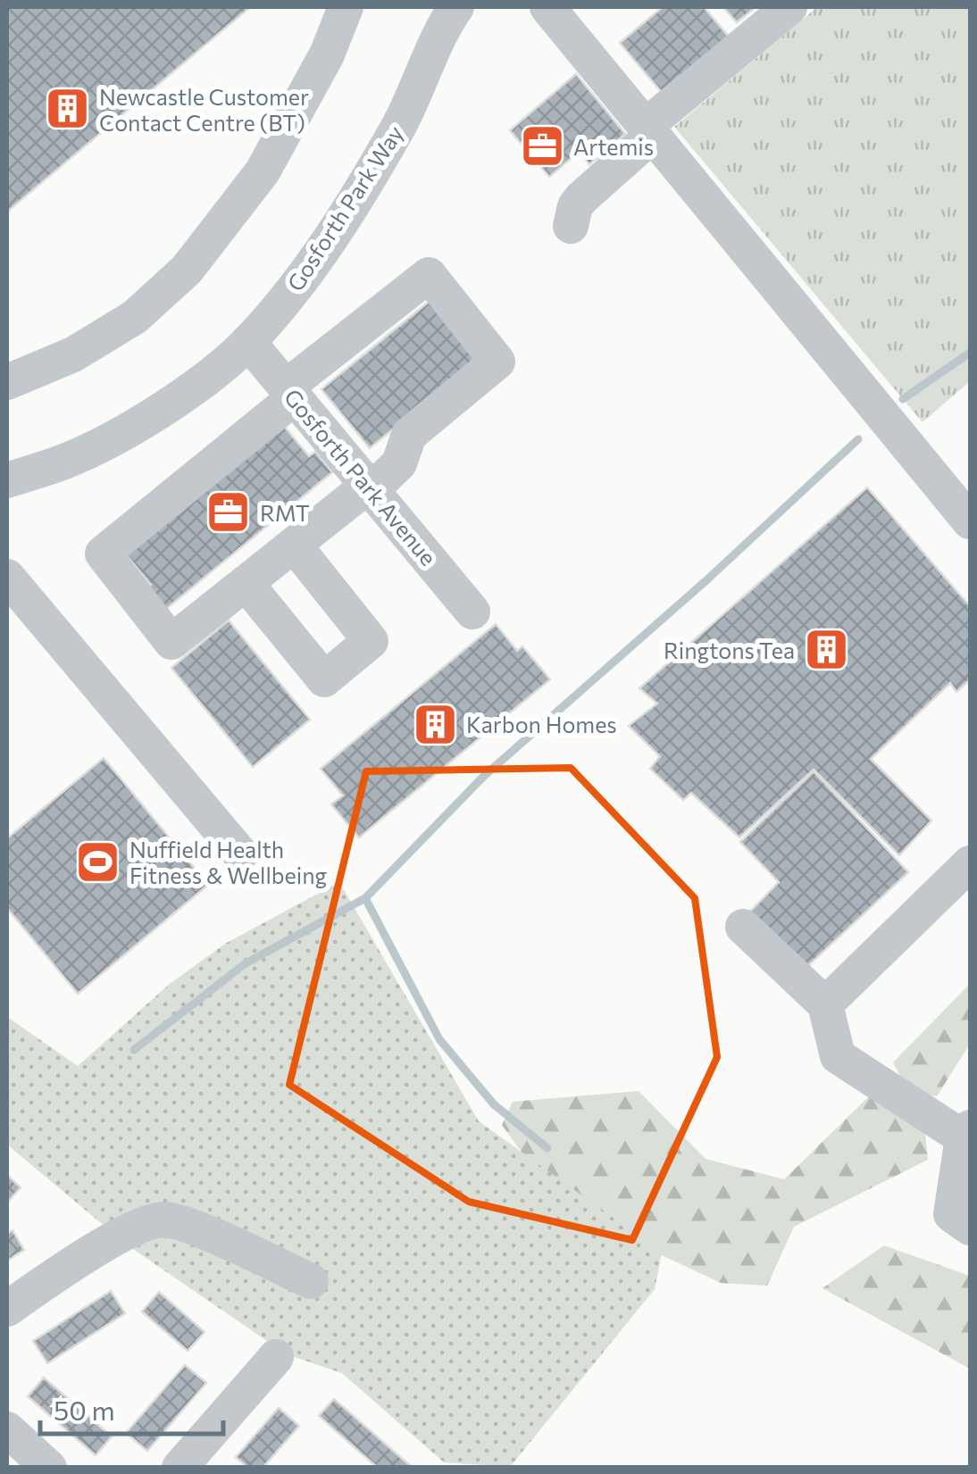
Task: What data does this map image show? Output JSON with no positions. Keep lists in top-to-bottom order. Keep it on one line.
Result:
{"streets":{"street":["Gosforth Park Way","Gosforth Park Avenue"]},"crossings":[["Gosforth Park Way","Gosforth Park Avenue"]],"places":{"building":["Newcastle Customer Contact Centre (BT)","Ringtons Tea","Karbon Homes"],"office":["Artemis","RMT"],"sports":["Nuffield Health Fitness & Wellbeing"]},"scale_bar":"50 m"}
